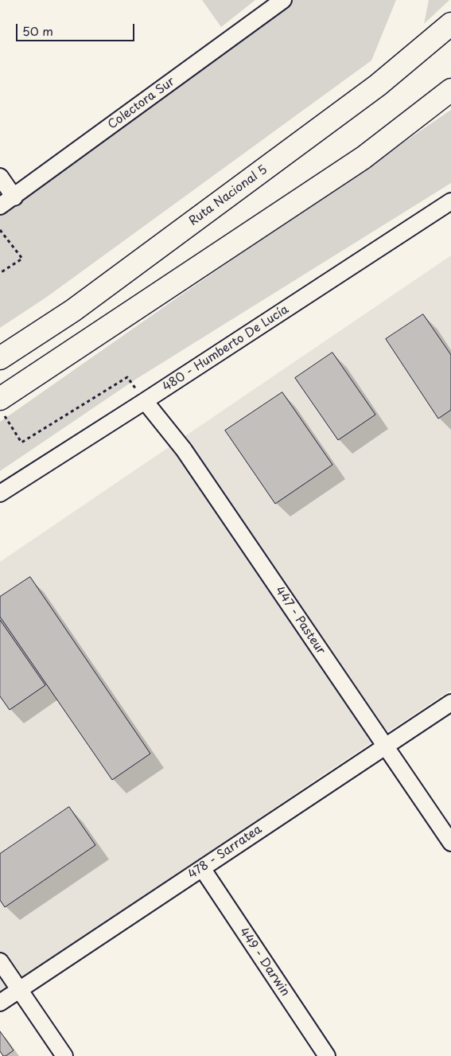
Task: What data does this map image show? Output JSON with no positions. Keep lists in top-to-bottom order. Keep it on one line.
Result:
{"streets":{"highway":["Ruta Nacional 5"],"street":["Colectora Sur","480 - Humberto De Lucía","447 - Pasteur","478 - Sarratea","449 - Darwin"]},"crossings":[["480 - Humberto De Lucía","447 - Pasteur"],["447 - Pasteur","478 - Sarratea"],["478 - Sarratea","449 - Darwin"]],"scale_bar":"50 m"}
